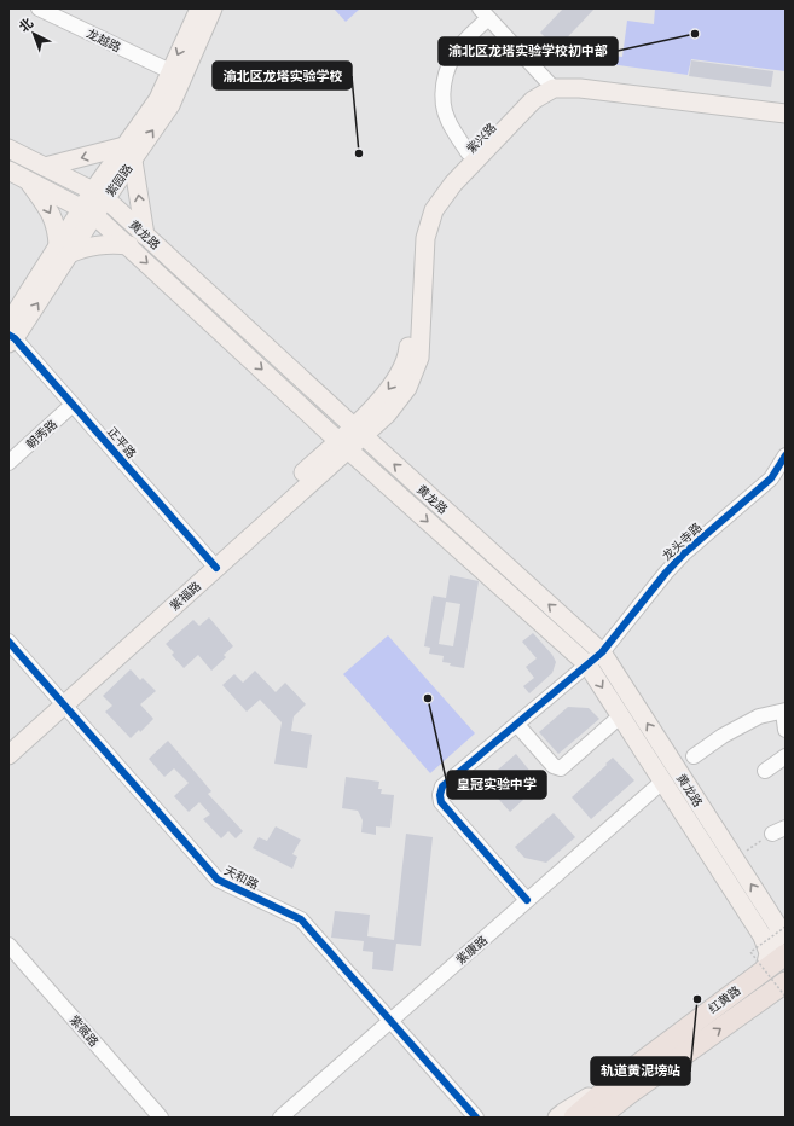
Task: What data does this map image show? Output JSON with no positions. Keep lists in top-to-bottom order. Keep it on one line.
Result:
{"streets":{"highway":["红黄路"],"main road":["紫兴路","紫园路","黄龙路","紫福路"],"street":["龙越路","朝秀路","正平路","龙头寺路","天和路","紫康路","紫薇路"]},"crossings":[["龙越路","紫园路"],["紫兴路","黄龙路"],["紫兴路","紫福路"],["紫园路","黄龙路"],["紫园路","正平路"],["黄龙路","龙头寺路"],["黄龙路","紫福路"],["黄龙路","紫康路"],["朝秀路","正平路"],["正平路","紫福路"],["龙头寺路","紫康路"],["紫福路","天和路"],["天和路","紫康路"]],"places":["渝北区龙塔实验学校初中部","渝北区龙塔实验学校","皇冠实验中学","轨道黄泥塝站"],"north":"top left"}
